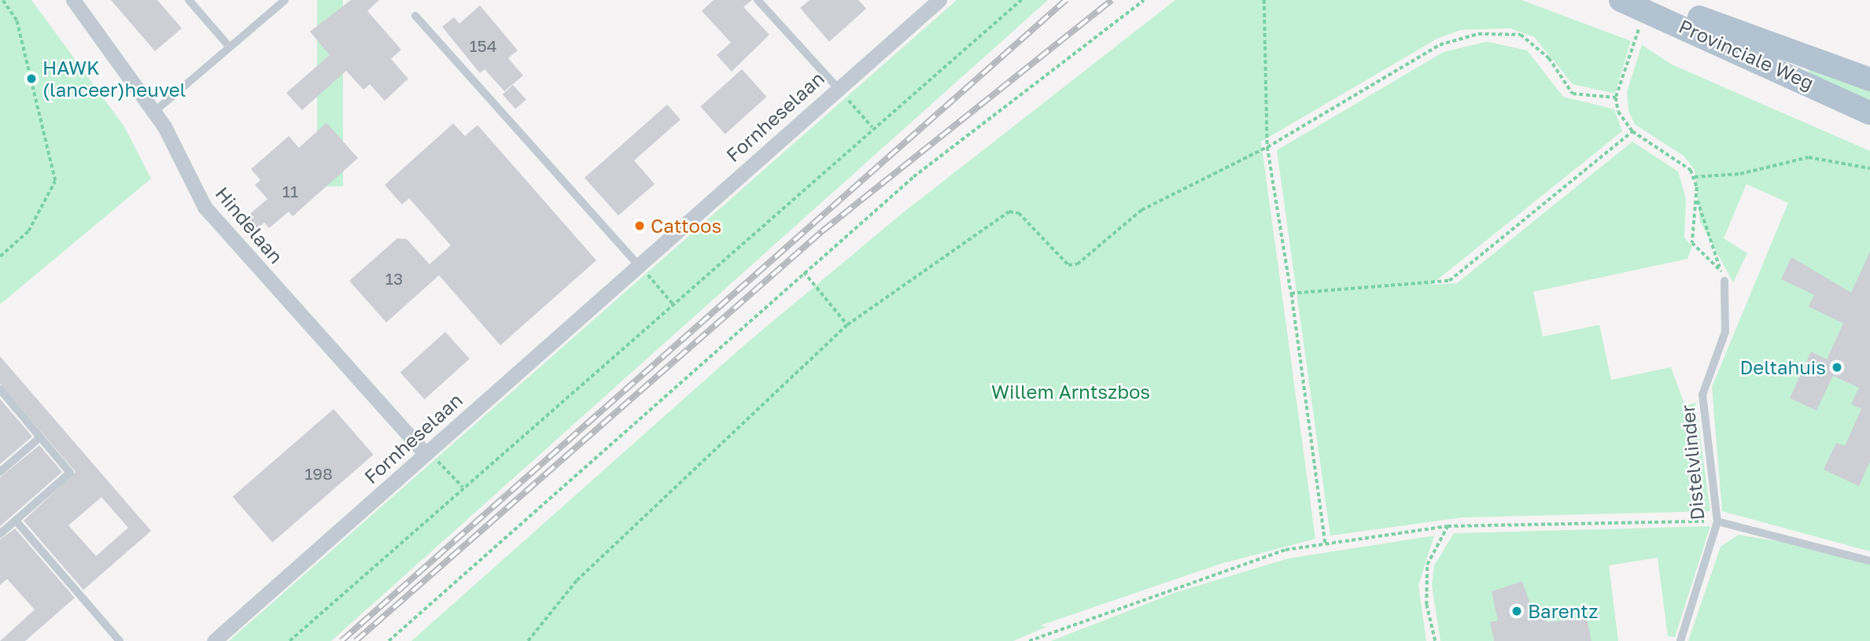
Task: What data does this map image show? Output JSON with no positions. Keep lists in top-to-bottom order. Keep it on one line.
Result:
{"streets":{"main road":["Provinciale Weg"],"street":["Fornheselaan","Hindelaan"],"lane":["Distelvlinder"]},"crossings":[["Fornheselaan","Hindelaan"]],"parks":["Willem Arntszbos"],"places":["HAWK (lanceer)heuvel","Cattoos","Deltahuis","Barentz"],"house_numbers":["154","11","13","198"]}
